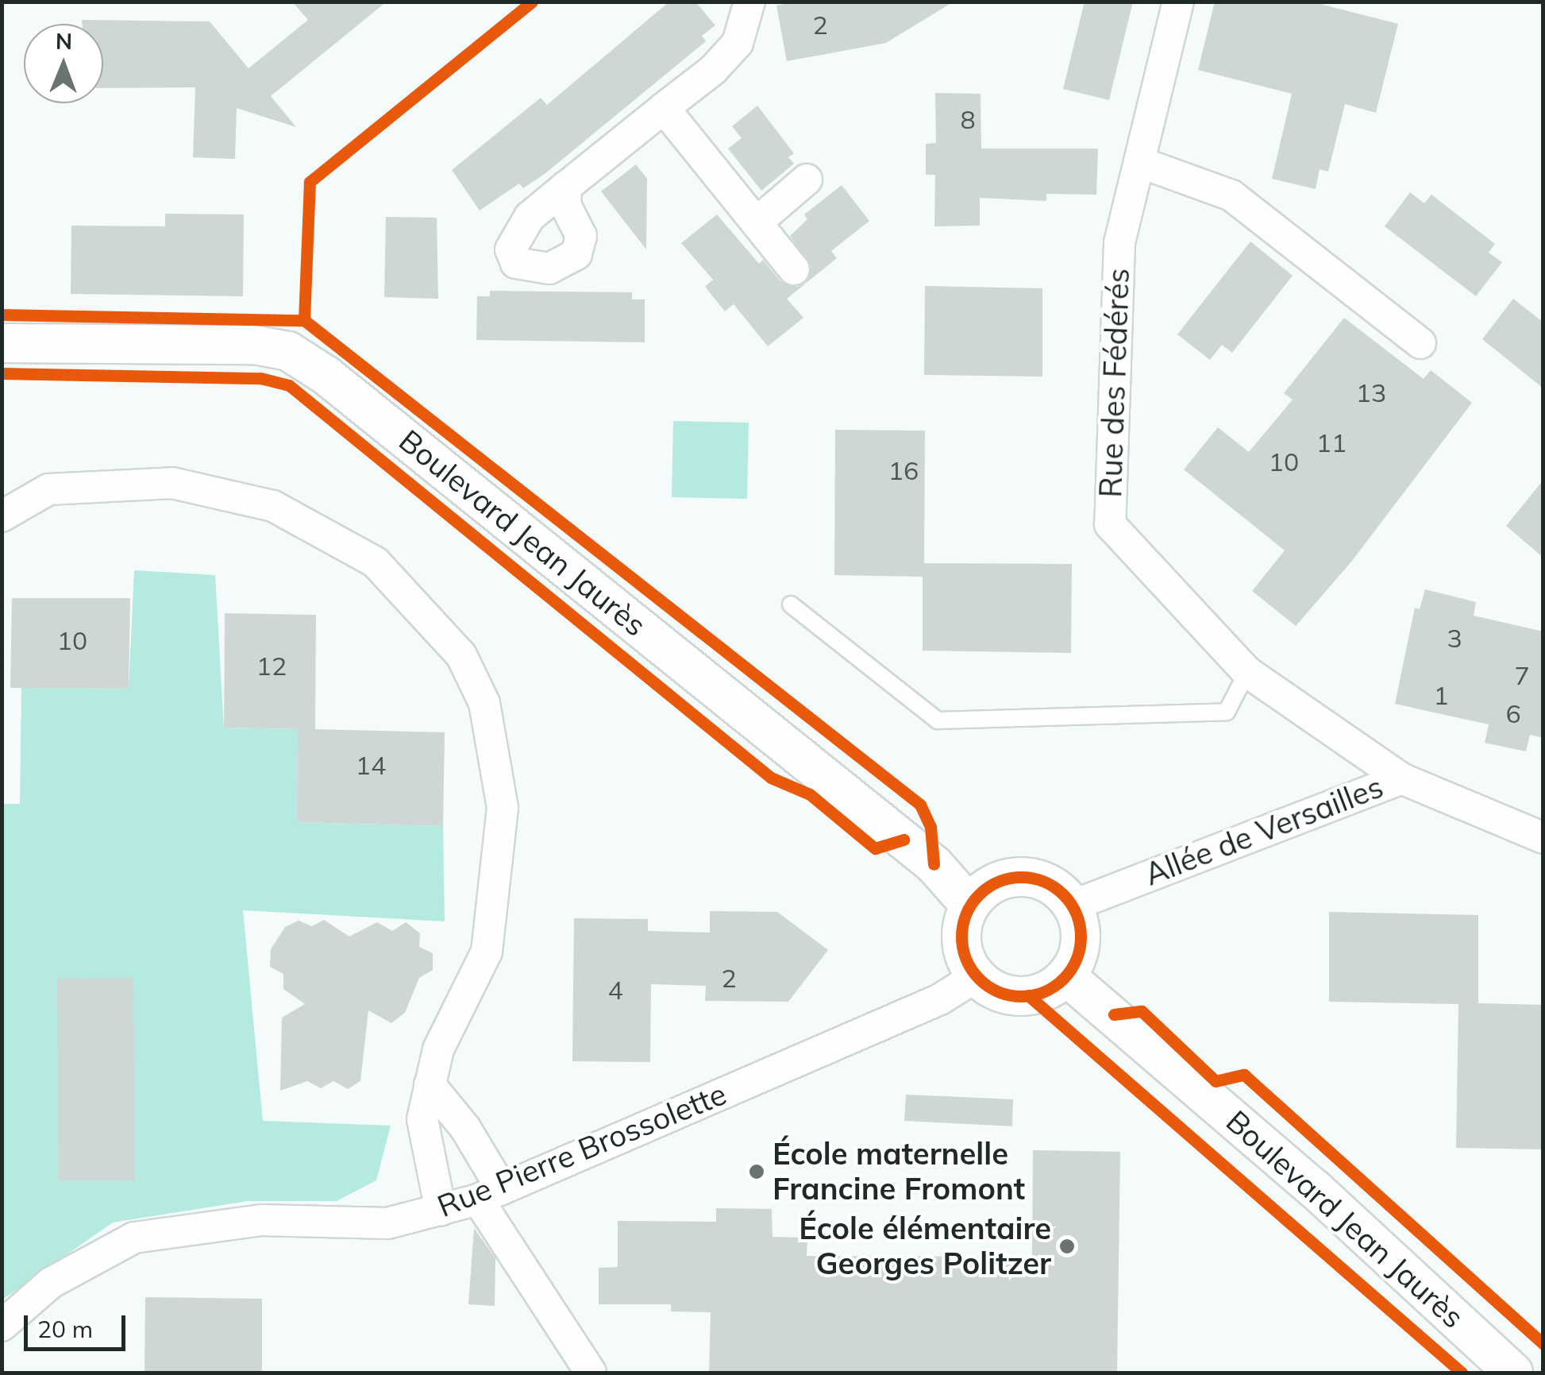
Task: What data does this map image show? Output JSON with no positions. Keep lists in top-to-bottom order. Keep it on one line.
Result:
{"streets":{"street":["Rue des Fédérés","Boulevard Jean Jaurès","Allée de Versailles","Rue Pierre Brossolette"]},"crossings":[["Rue des Fédérés","Allée de Versailles"],["Boulevard Jean Jaurès","Allée de Versailles"],["Boulevard Jean Jaurès","Rue Pierre Brossolette"],["Allée de Versailles","Rue Pierre Brossolette"]],"places":["École maternelle Francine Fromont","École élémentaire Georges Politzer"],"house_numbers":["2","8","13","11","10","16","3","10","12","7","1","6","14","2","4"],"scale_bar":"20 m","north":"top"}
